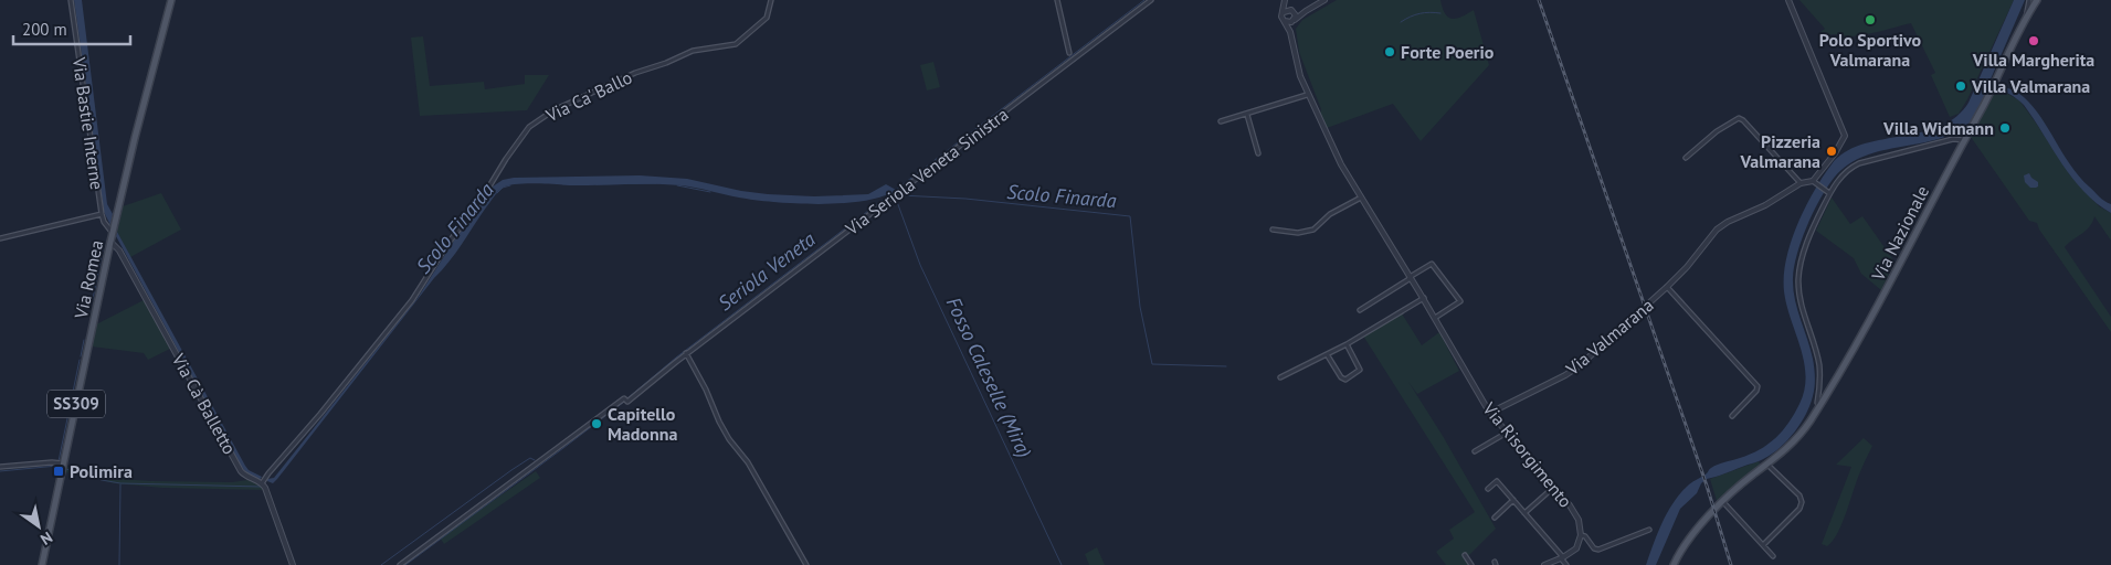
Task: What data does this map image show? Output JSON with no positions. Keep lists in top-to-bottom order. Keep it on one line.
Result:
{"streets":{"main road":["Via Nazionale","Via Romea","SS309"],"street":["Via Ca' Ballo","Via Bastie Interne","Via Seriola Veneta Sinistra","Via Valmarana","Via Cà Balletto","Via Risorgimento"]},"crossings":[["Via Ca' Ballo","Via Cà Balletto"],["Via Bastie Interne","Via Romea"],["Via Romea","Via Cà Balletto"],["Via Valmarana","Via Risorgimento"]],"water":["Scolo Finarda","Seriola Veneta","Fosso Caleselle (Mira)"],"places":{"other":["Polo Sportivo Valmarana","Villa Margherita","Forte Poerio","Villa Valmarana","Villa Widmann","Pizzeria Valmarana","Capitello Madonna"],"transit":["Polimira"]},"scale_bar":"200 m","north":"bottom right"}
